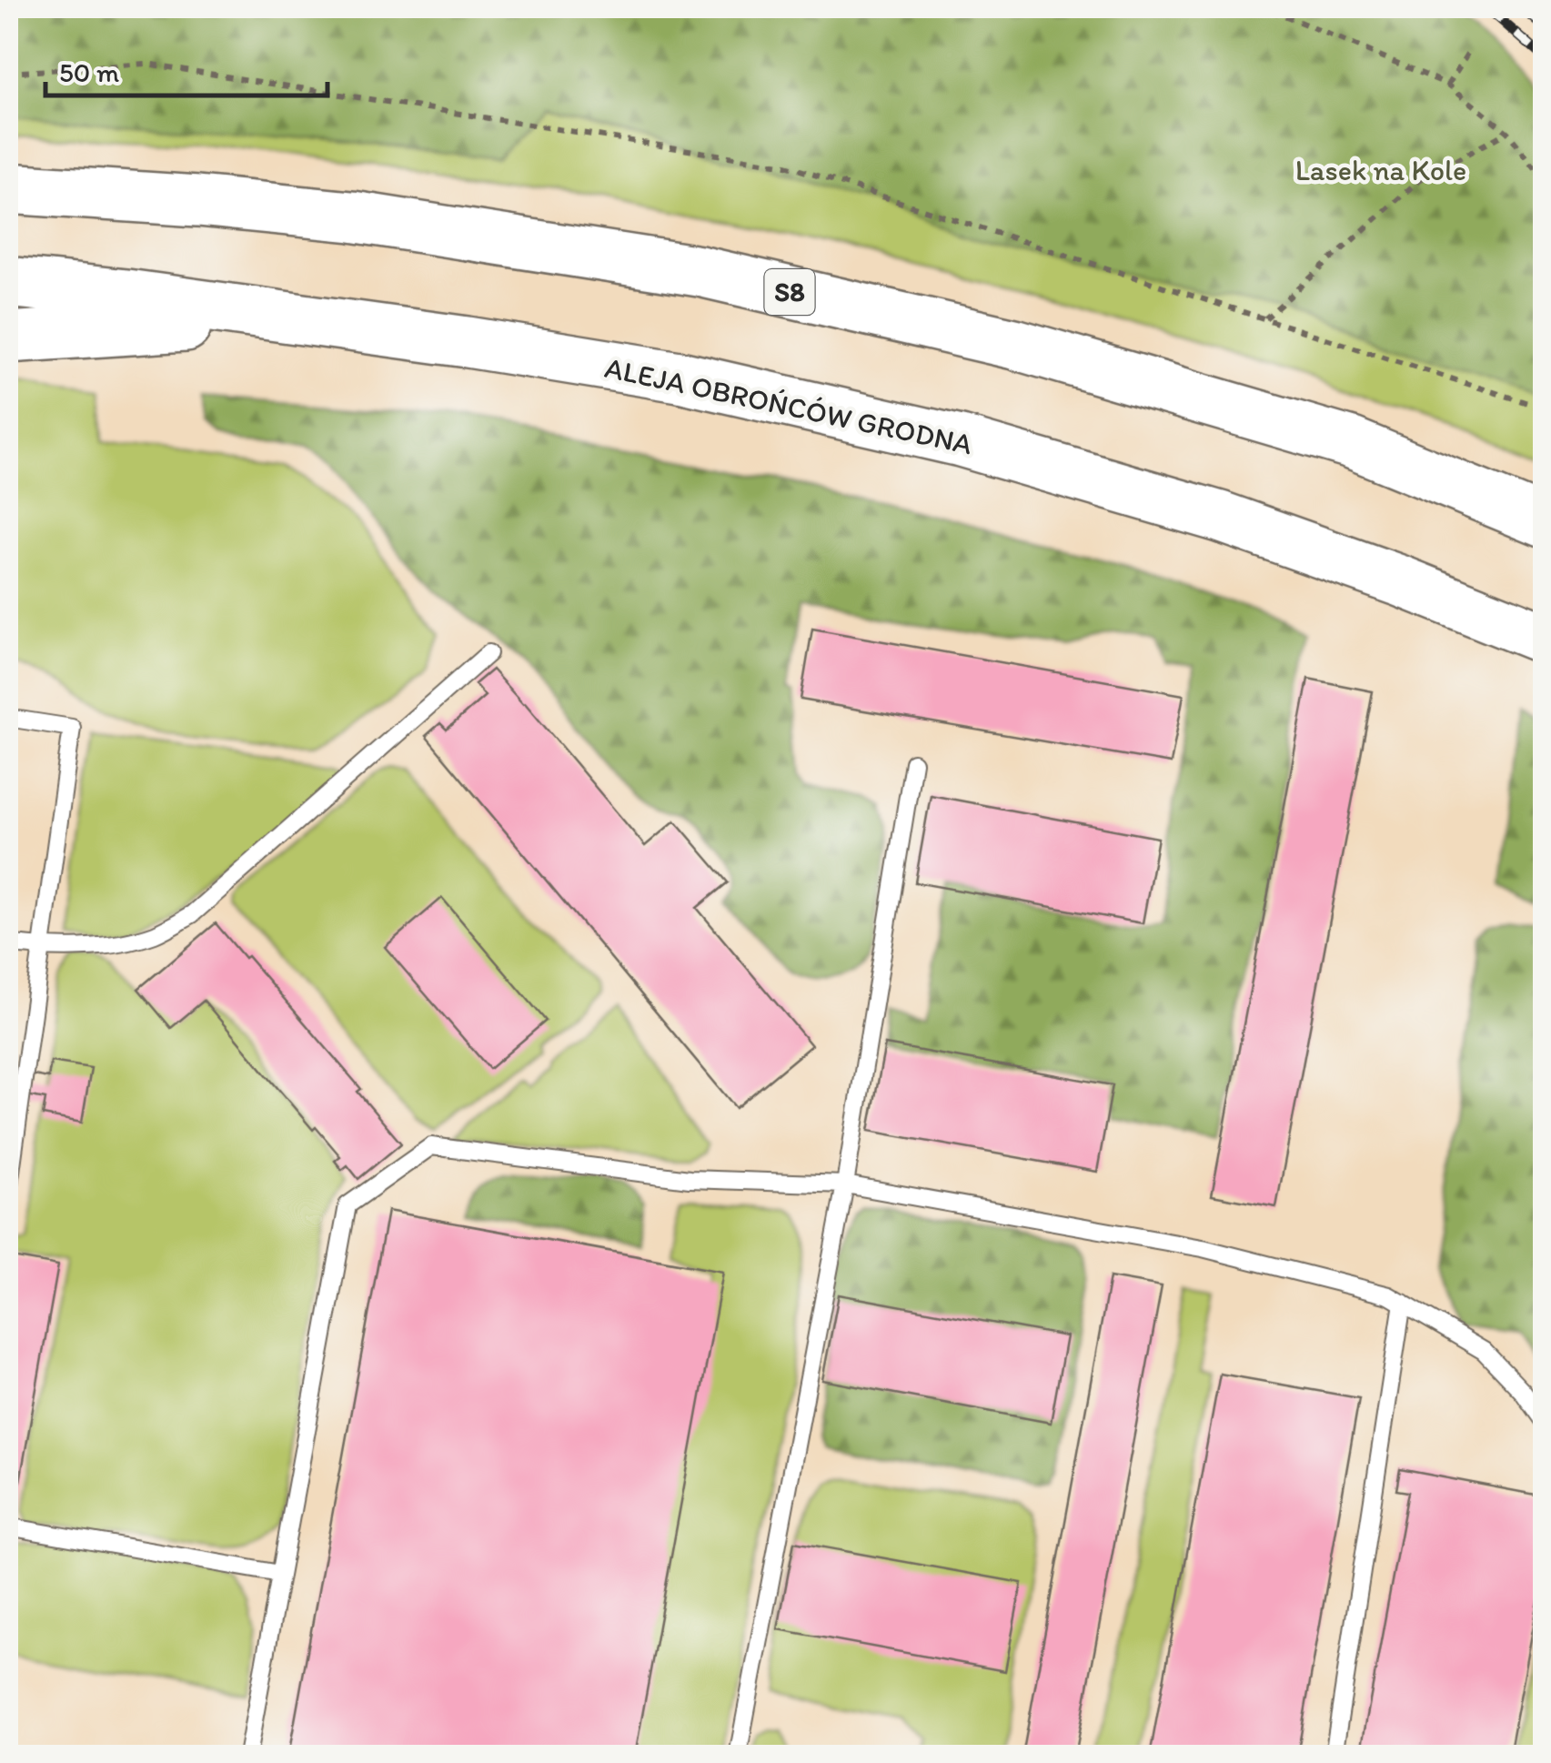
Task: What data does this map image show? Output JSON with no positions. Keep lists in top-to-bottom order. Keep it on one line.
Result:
{"streets":{"highway":["S8","ALEJA OBROŃCÓW GRODNA"]},"parks":["Lasek na Kole"],"scale_bar":"50 m"}
